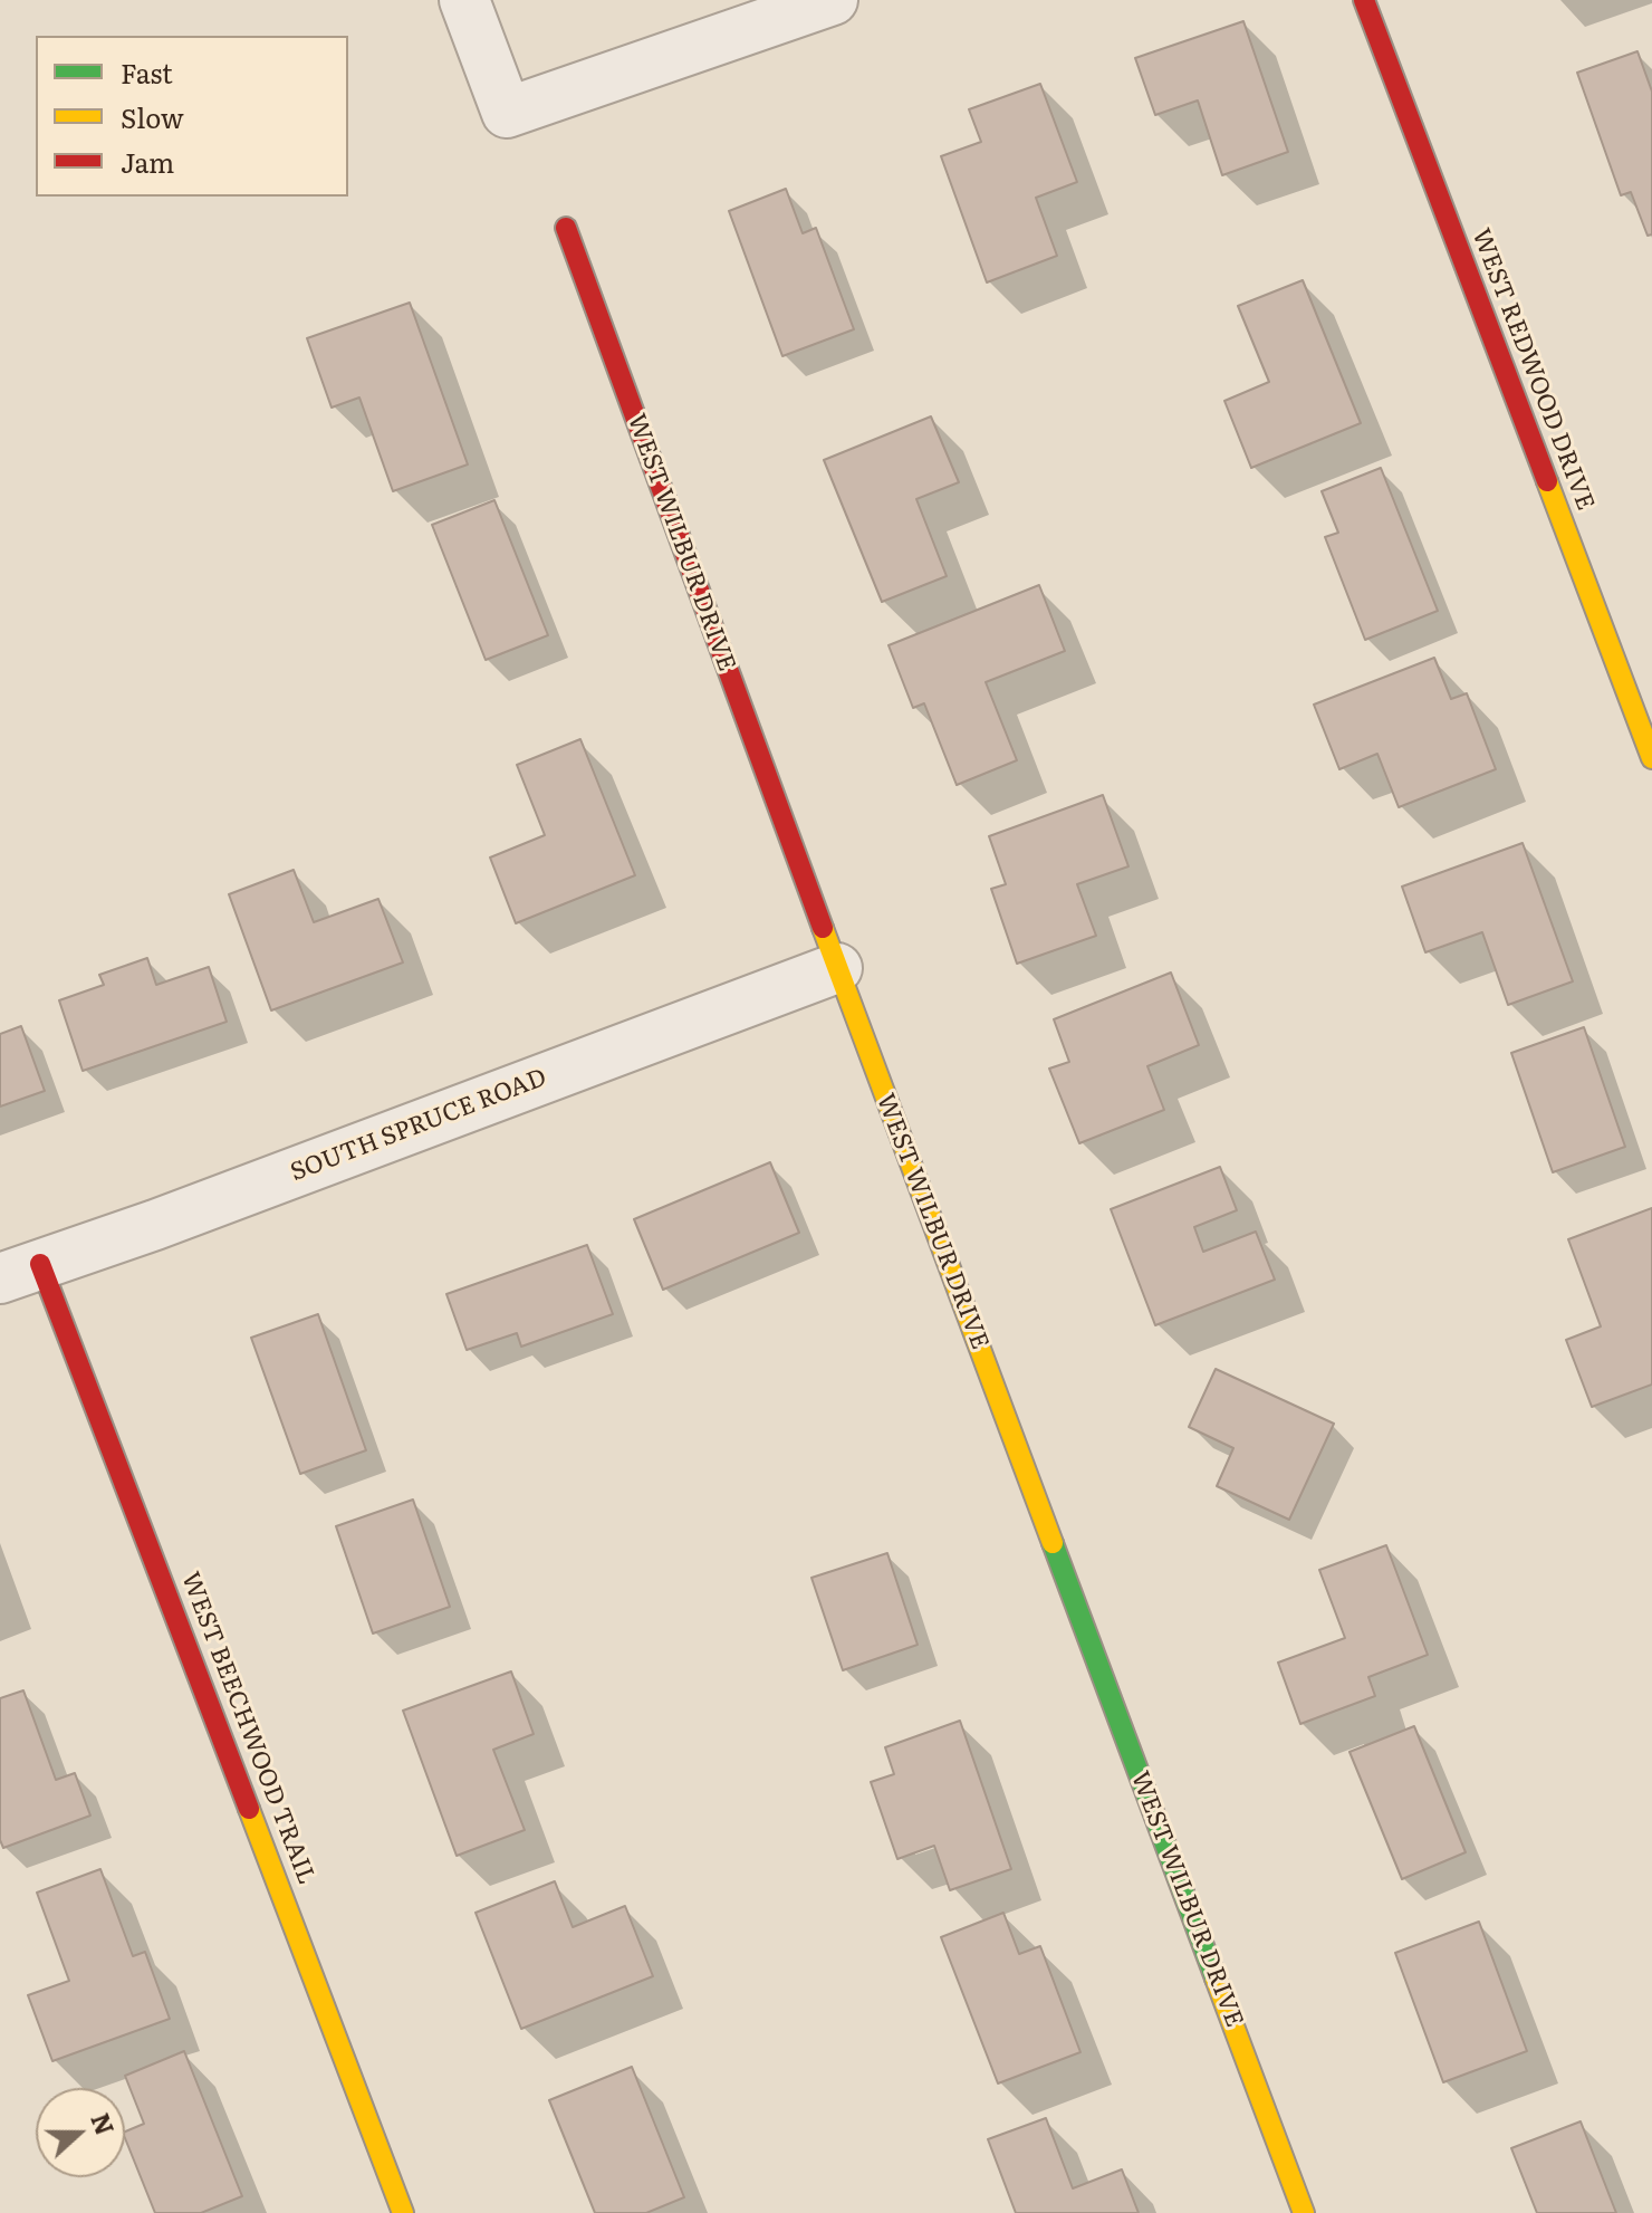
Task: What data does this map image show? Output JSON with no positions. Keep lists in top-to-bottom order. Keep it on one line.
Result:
{"streets":{"street":["WEST REDWOOD DRIVE","WEST WILBUR DRIVE","SOUTH SPRUCE ROAD","WEST BEECHWOOD TRAIL"]},"crossings":[["WEST WILBUR DRIVE","SOUTH SPRUCE ROAD"],["SOUTH SPRUCE ROAD","WEST BEECHWOOD TRAIL"]],"legend":["Fast","Slow","Jam"],"north":"right"}
